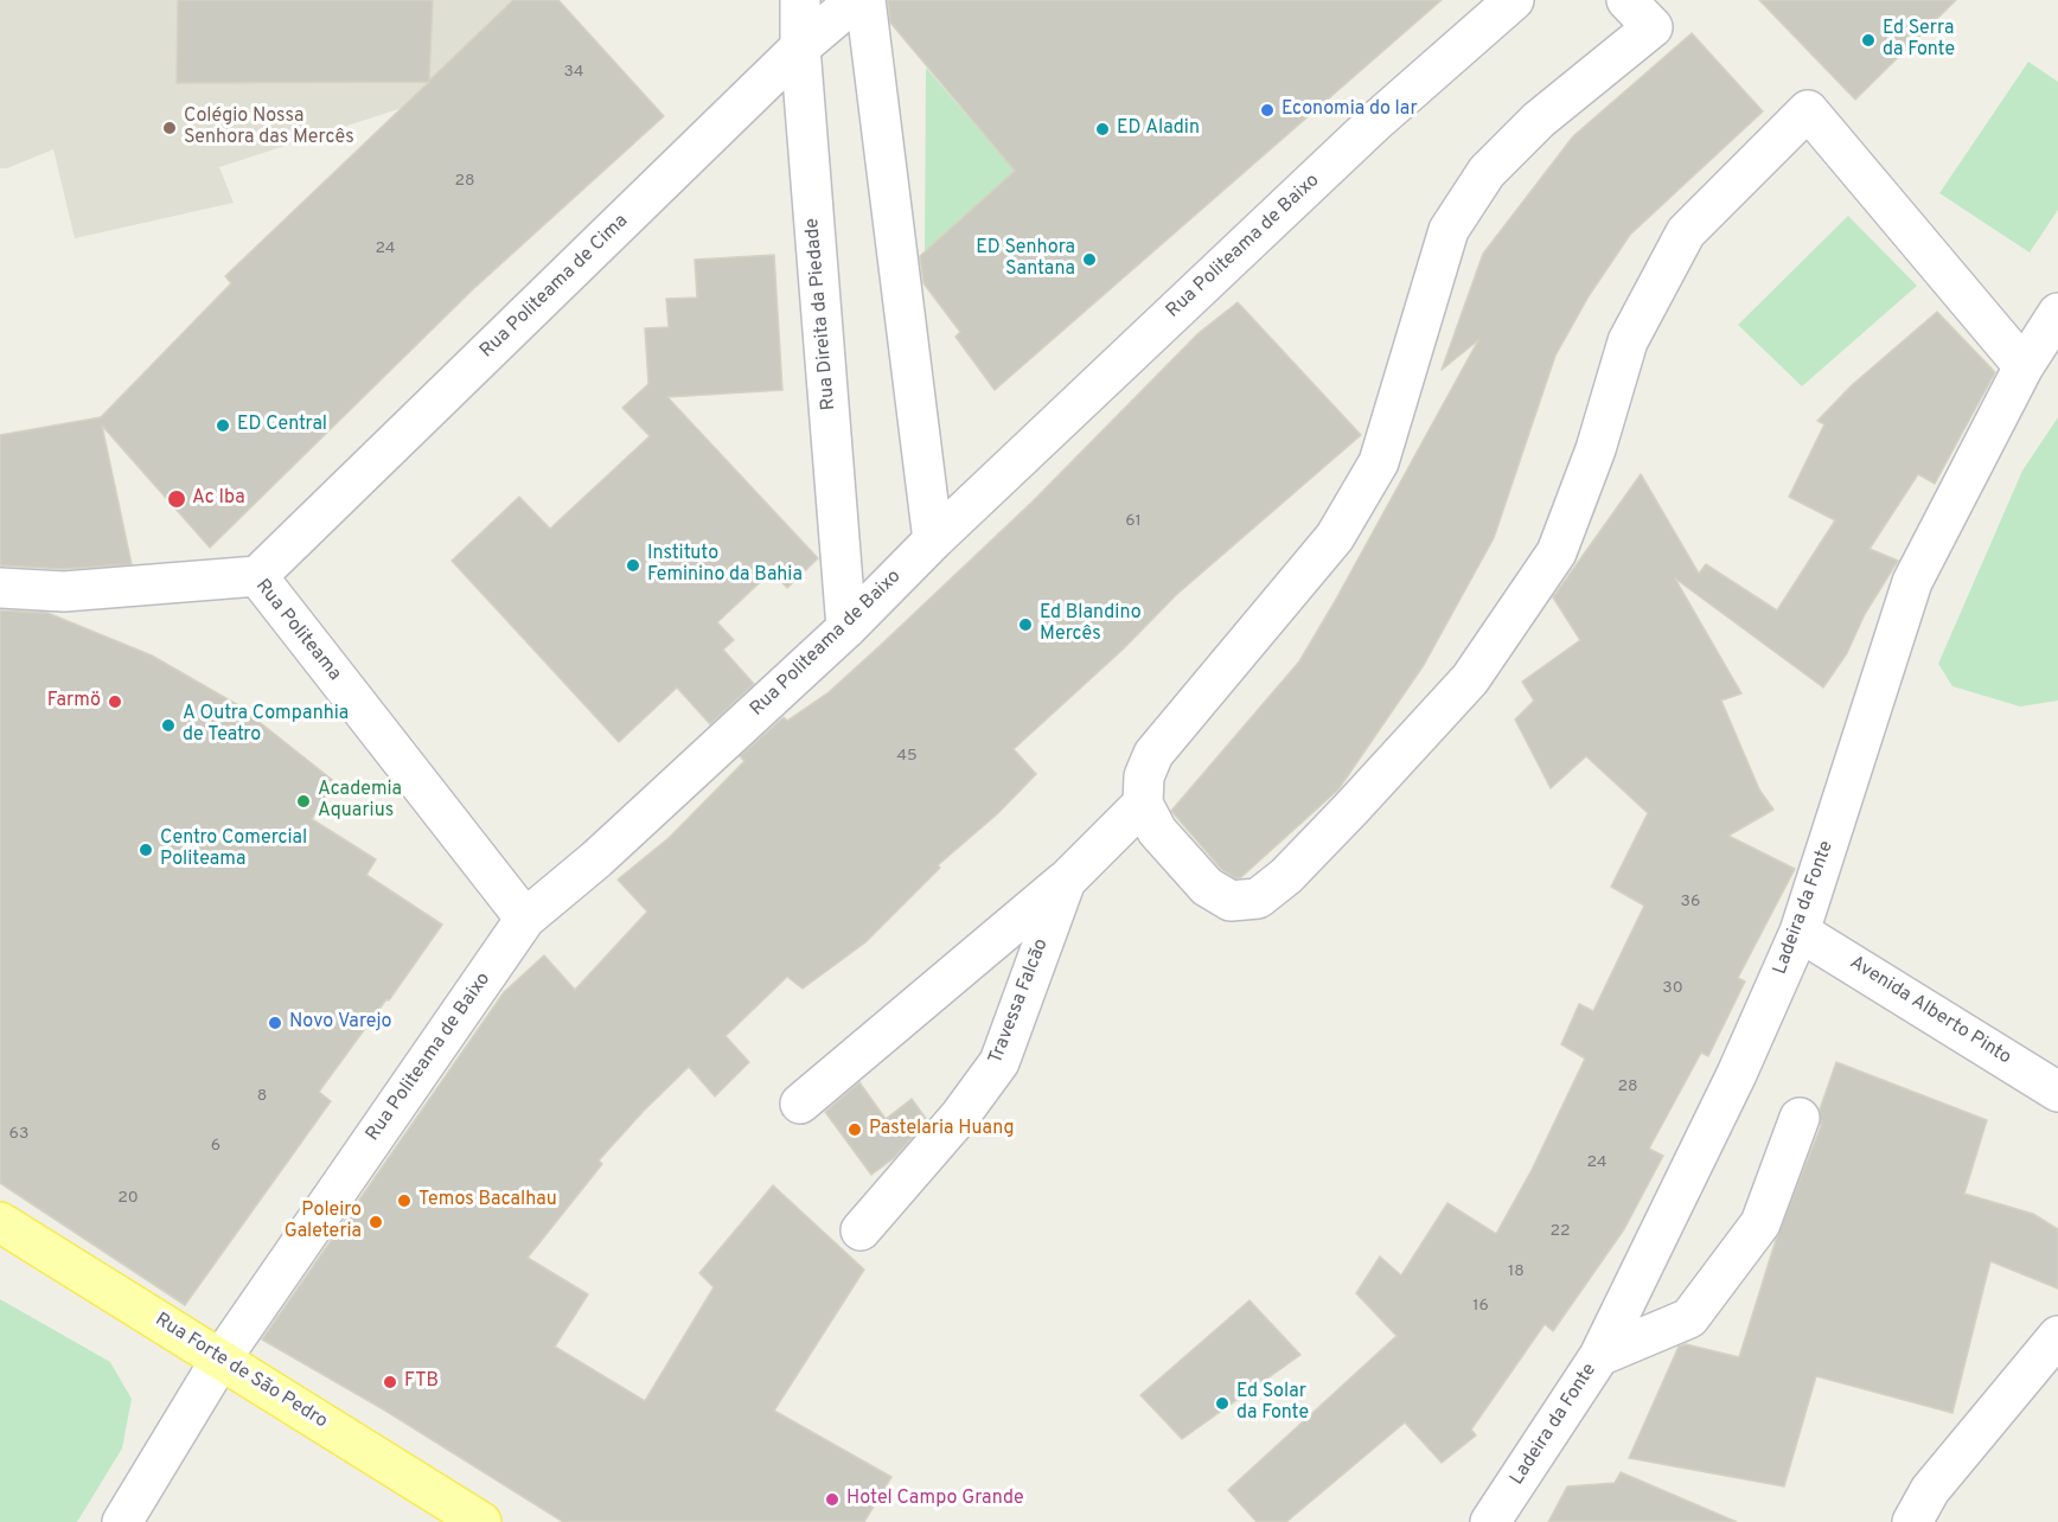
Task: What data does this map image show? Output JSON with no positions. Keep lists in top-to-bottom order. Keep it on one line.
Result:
{"streets":{"main road":["Rua Forte de São Pedro"],"street":["Rua Politeama de Baixo","Rua Politeama de Cima","Rua Direita da Piedade","Rua Politeama","Ladeira da Fonte","Travessa Falcão","Avenida Alberto Pinto"]},"crossings":[["Rua Politeama de Baixo","Rua Direita da Piedade"],["Rua Politeama de Baixo","Rua Politeama"],["Rua Politeama de Baixo","Rua Forte de São Pedro"],["Rua Politeama de Cima","Rua Direita da Piedade"],["Rua Politeama de Cima","Rua Politeama"],["Ladeira da Fonte","Avenida Alberto Pinto"]],"places":["Ed Serra da Fonte","Economia do lar","Colégio Nossa Senhora das Mercês","ED Aladin","ED Senhora Santana","ED Central","Ac Iba","Instituto Feminino da Bahia","Ed Blandino Mercês","Farmö","A Outra Companhia de Teatro","Academia Aquarius","Centro Comercial Politeama","Novo Varejo","Pastelaria Huang","Temos Bacalhau","Poleiro Galeteria","FTB","Ed Solar da Fonte","Hotel Campo Grande"],"house_numbers":["34","28","24","61","45","36","30","28","8","63","6","24","20","22","18","16"]}
